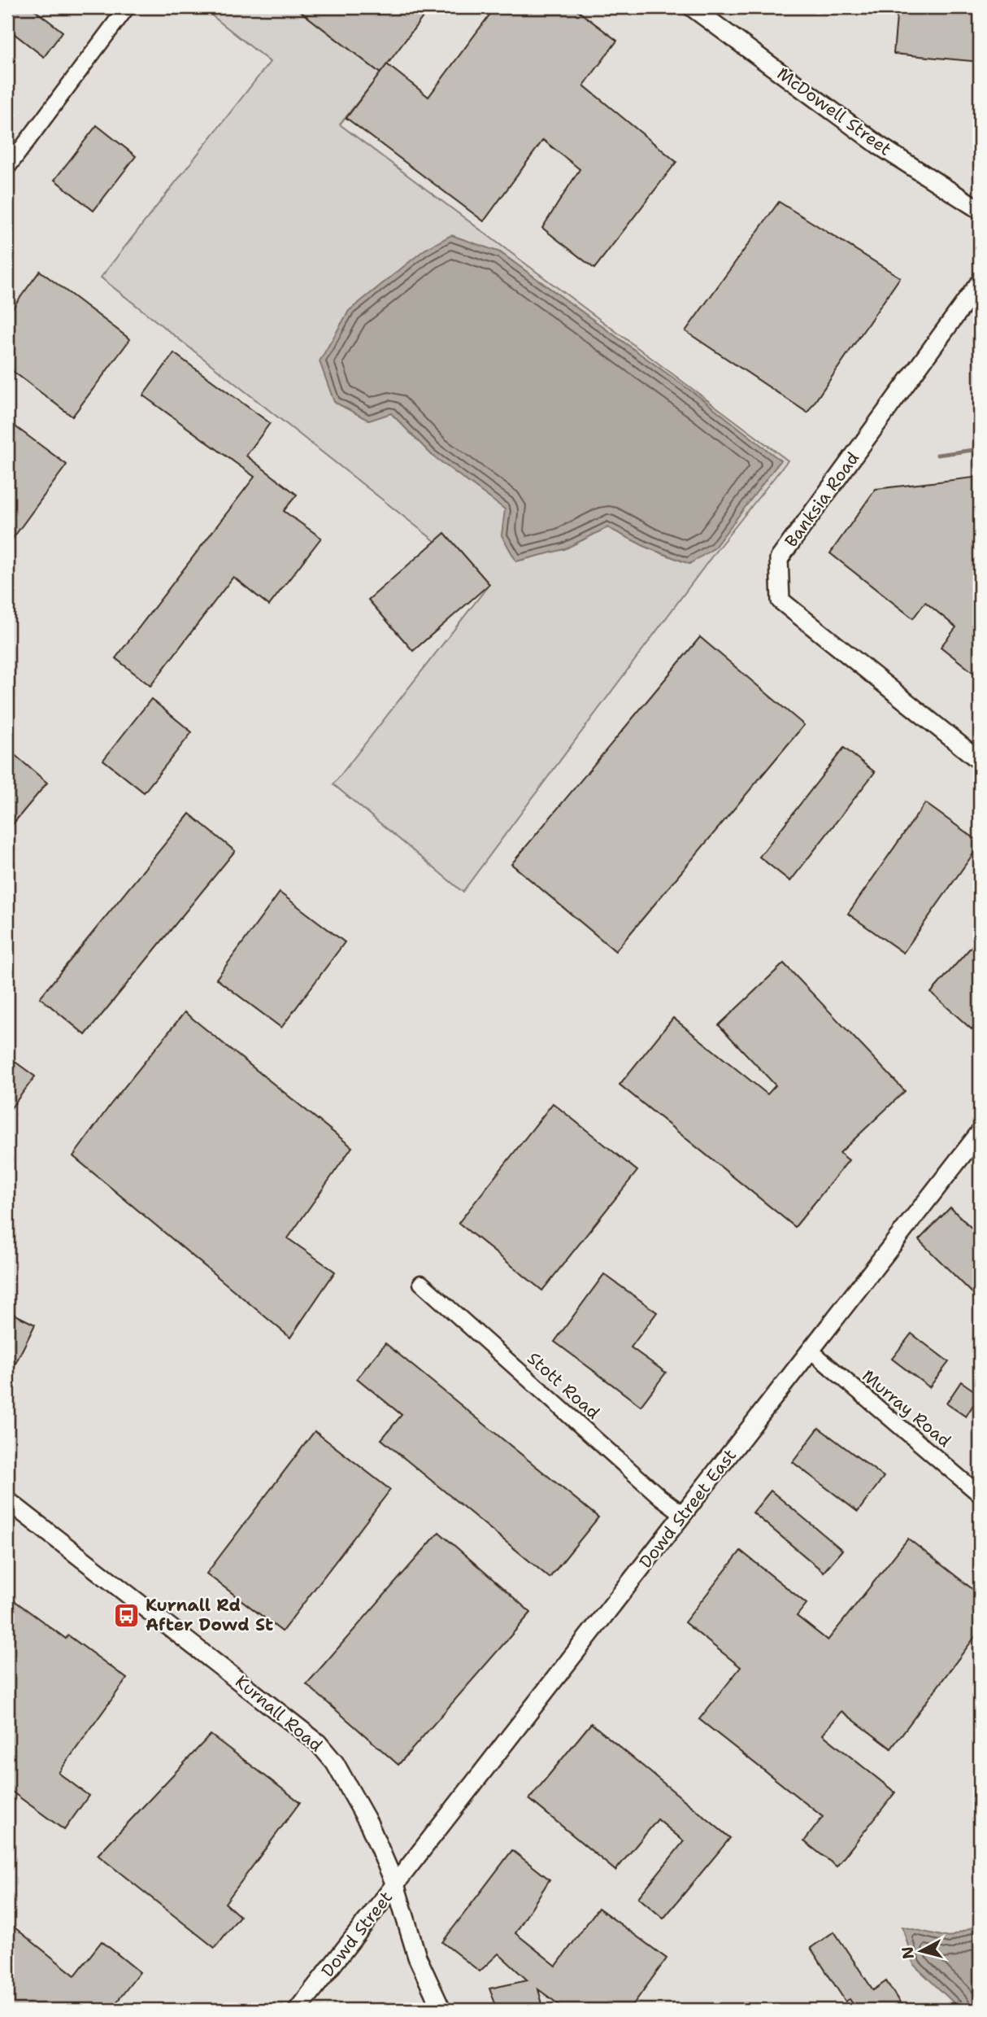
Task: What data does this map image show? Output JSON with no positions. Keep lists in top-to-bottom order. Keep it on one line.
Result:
{"streets":{"street":["McDowell Street","Banksia Road","Stott Road","Murray Road","Dowd Street East","Kurnall Road","Dowd Street"]},"crossings":[["Stott Road","Dowd Street East"],["Murray Road","Dowd Street East"],["Dowd Street East","Kurnall Road"],["Dowd Street East","Dowd Street"],["Kurnall Road","Dowd Street"]],"places":{"bus stop":["Kurnall Rd After Dowd St"]},"north":"left"}
